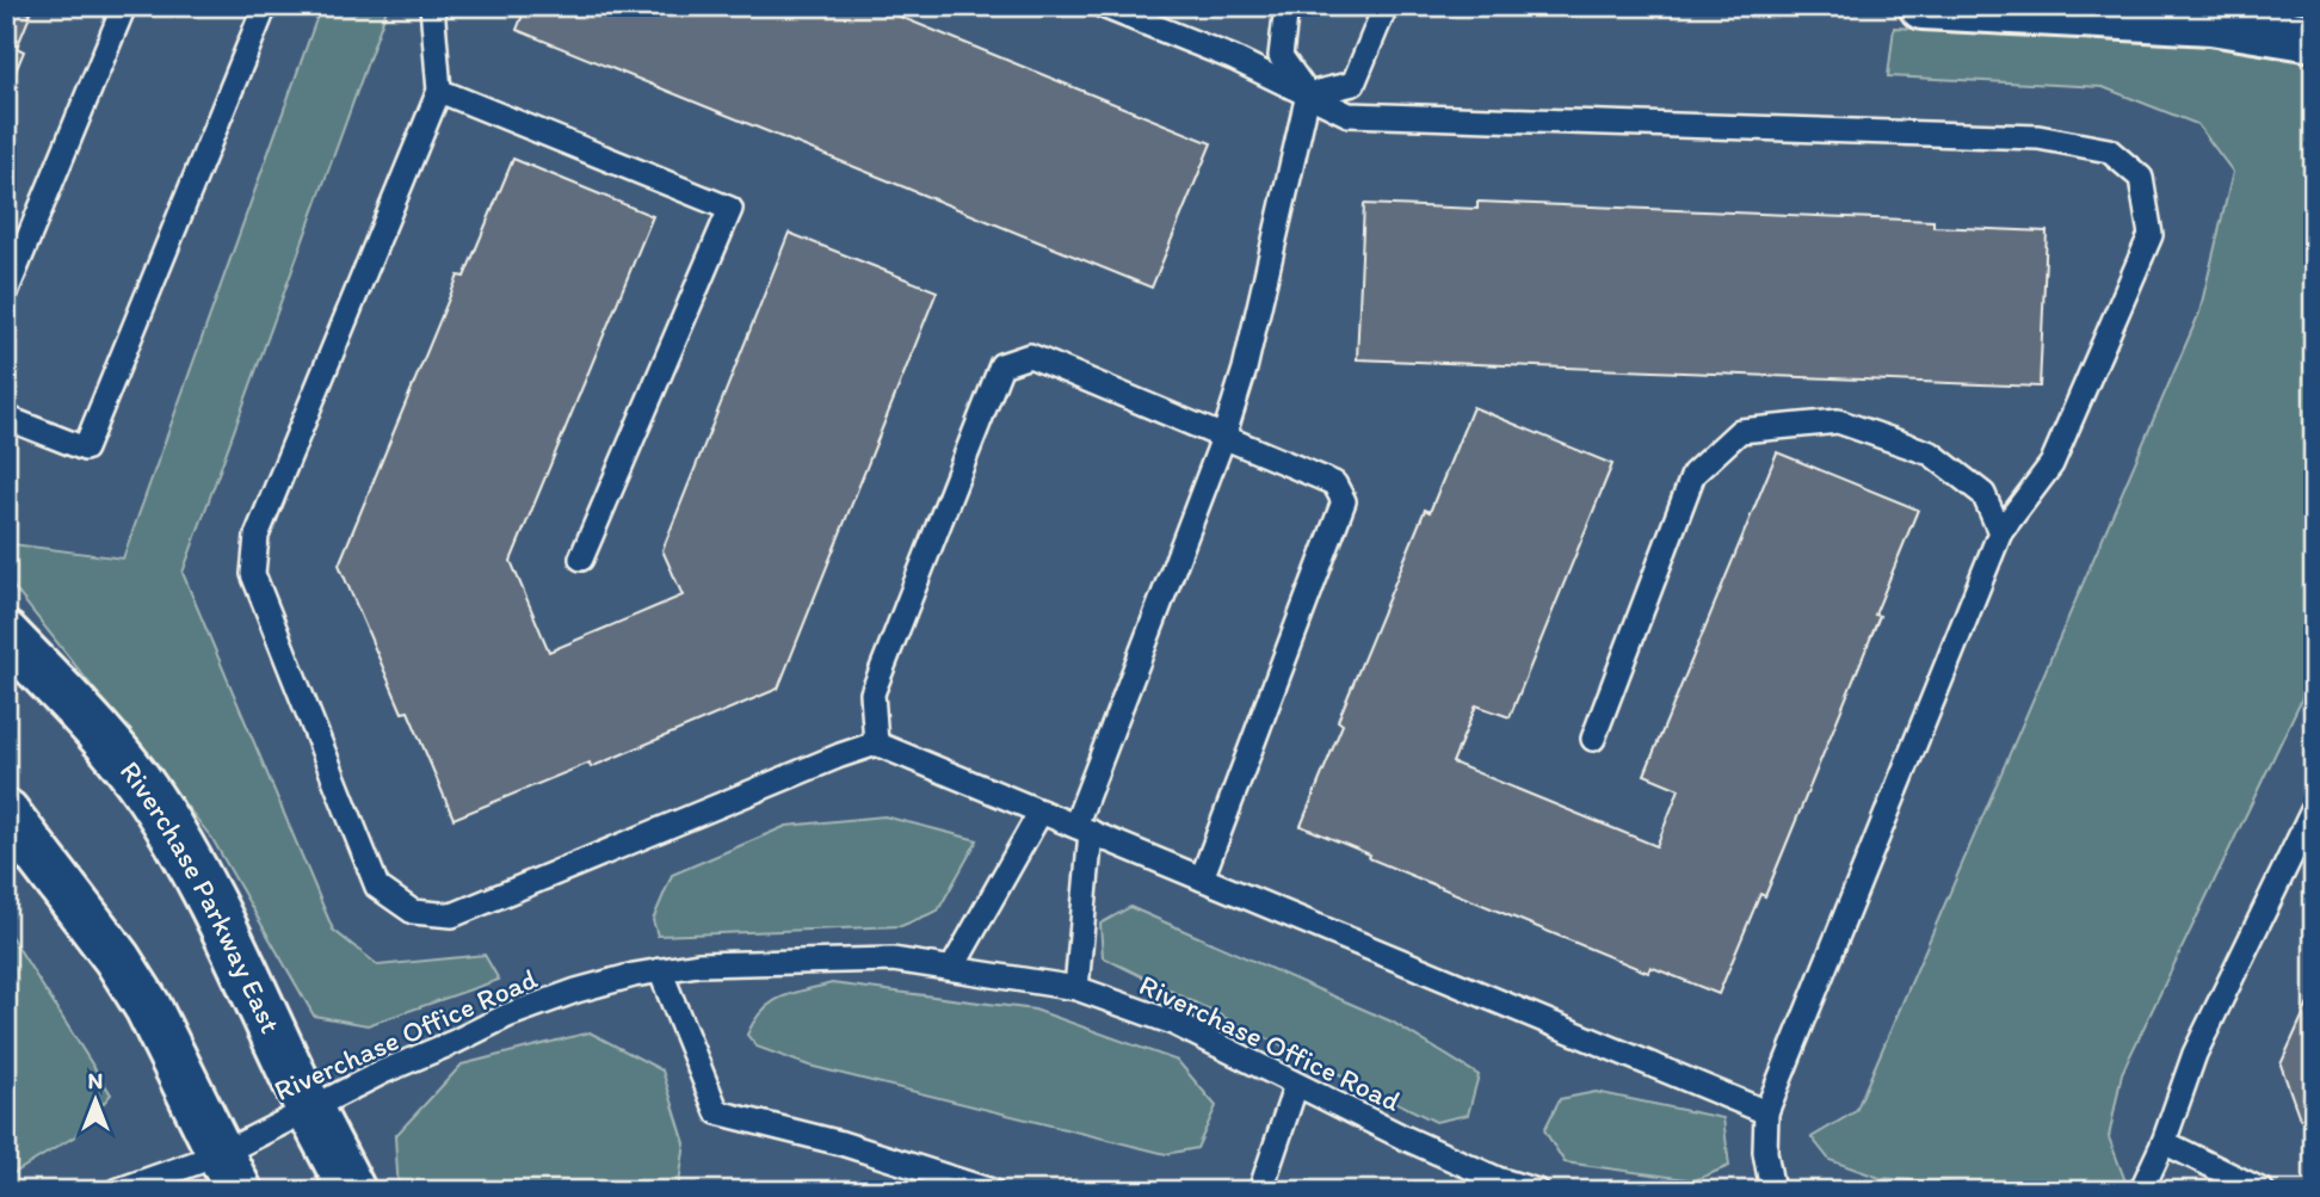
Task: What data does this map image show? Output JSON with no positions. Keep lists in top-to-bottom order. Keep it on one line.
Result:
{"streets":{"street":["Riverchase Parkway East"],"lane":["Riverchase Office Road"]},"crossings":[["Riverchase Parkway East","Riverchase Office Road"]],"north":"top"}
